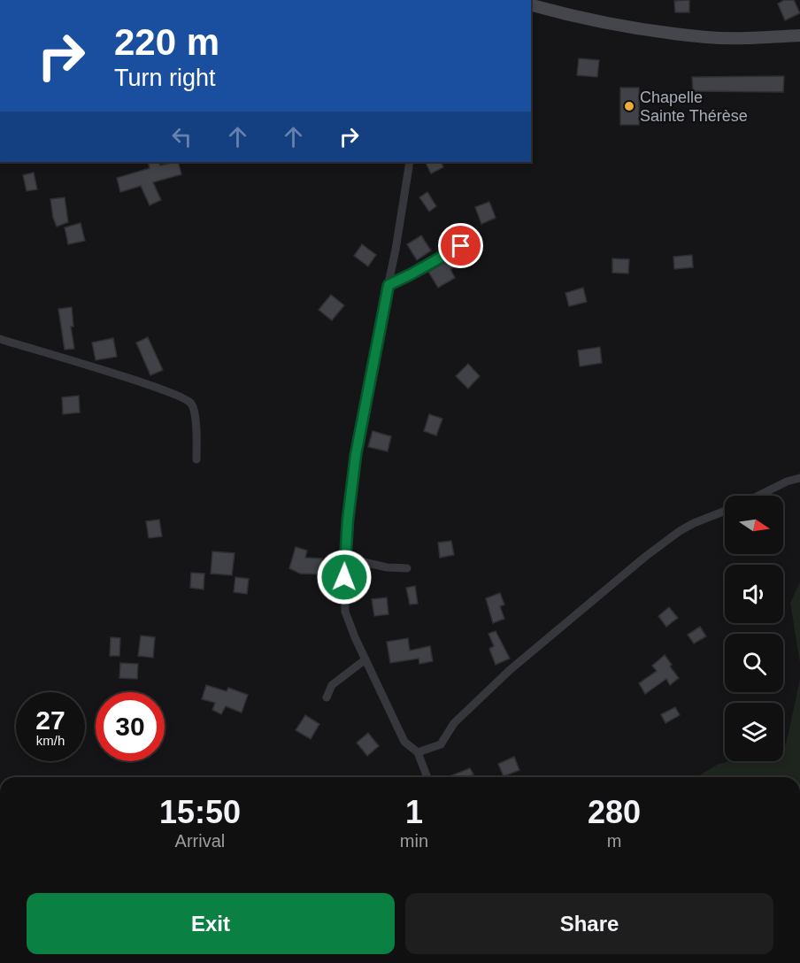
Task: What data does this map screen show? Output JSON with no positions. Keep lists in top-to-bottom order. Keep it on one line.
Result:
{"places":["Chapelle Sainte Thérèse"],"north":"right","page":{"turn":["220 m","Turn right"],"speed":"27 km/h","limit":"30","eta":["15:50","Arrival","1","min","280","m"],"buttons":["Exit","Share"]}}
